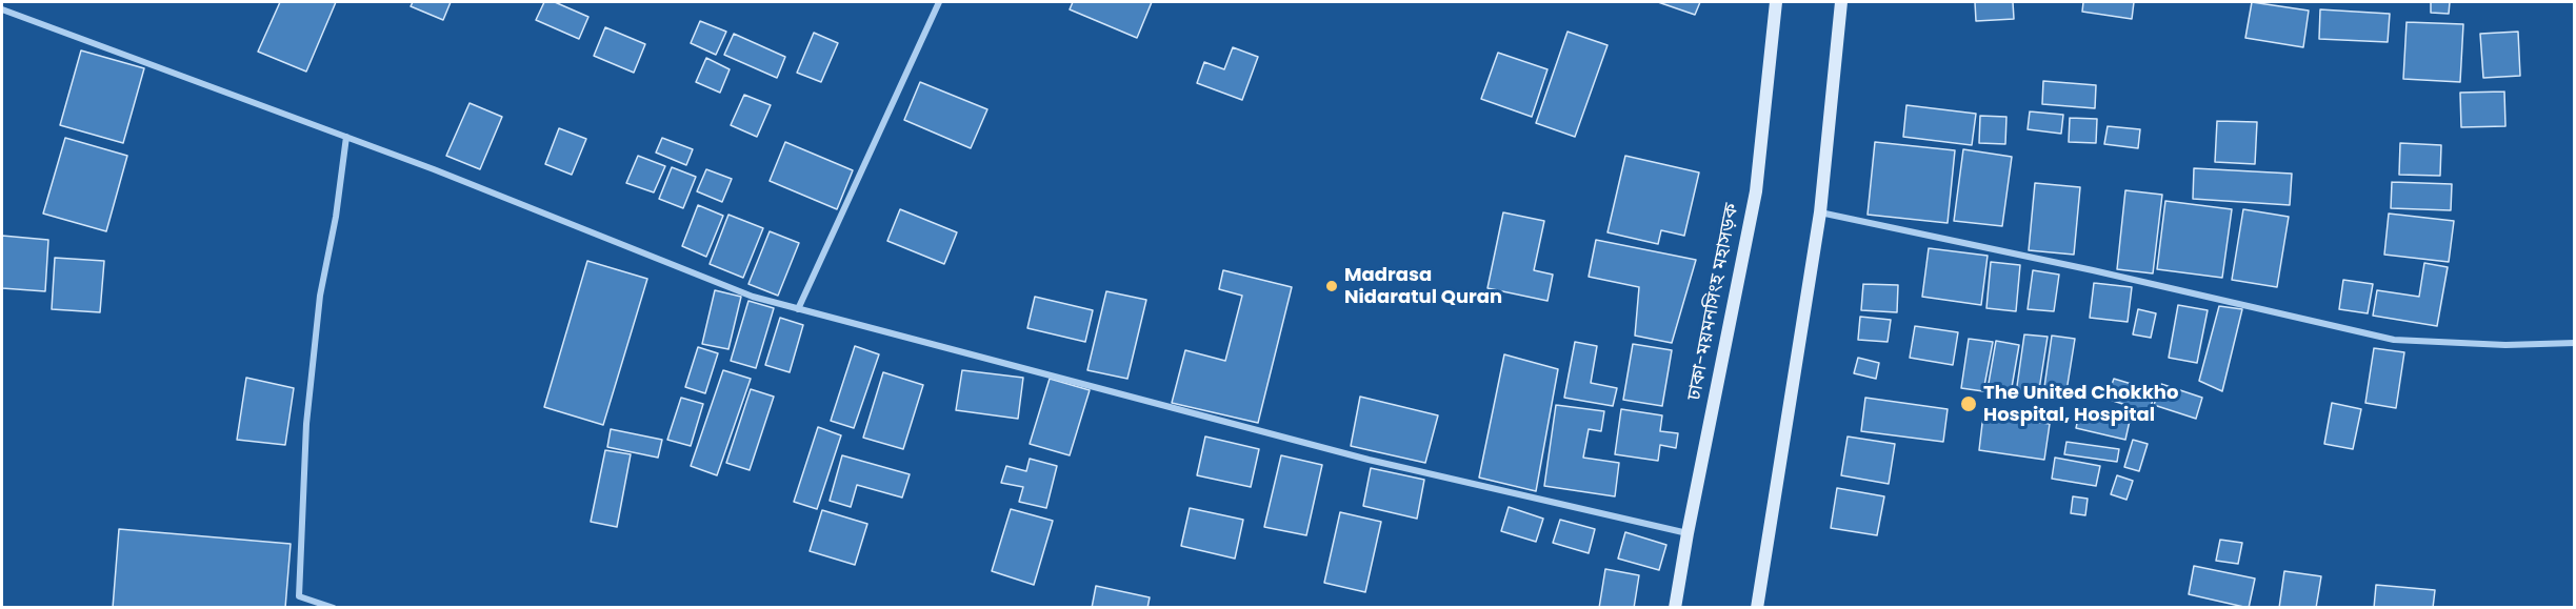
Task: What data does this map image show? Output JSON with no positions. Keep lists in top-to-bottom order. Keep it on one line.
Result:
{"streets":{"main road":["ঢাকা-ময়মনসিংহ মহাসড়ক"]},"places":["Madrasa Nidaratul Quran","The United Chokkho Hospital, Hospital"]}
